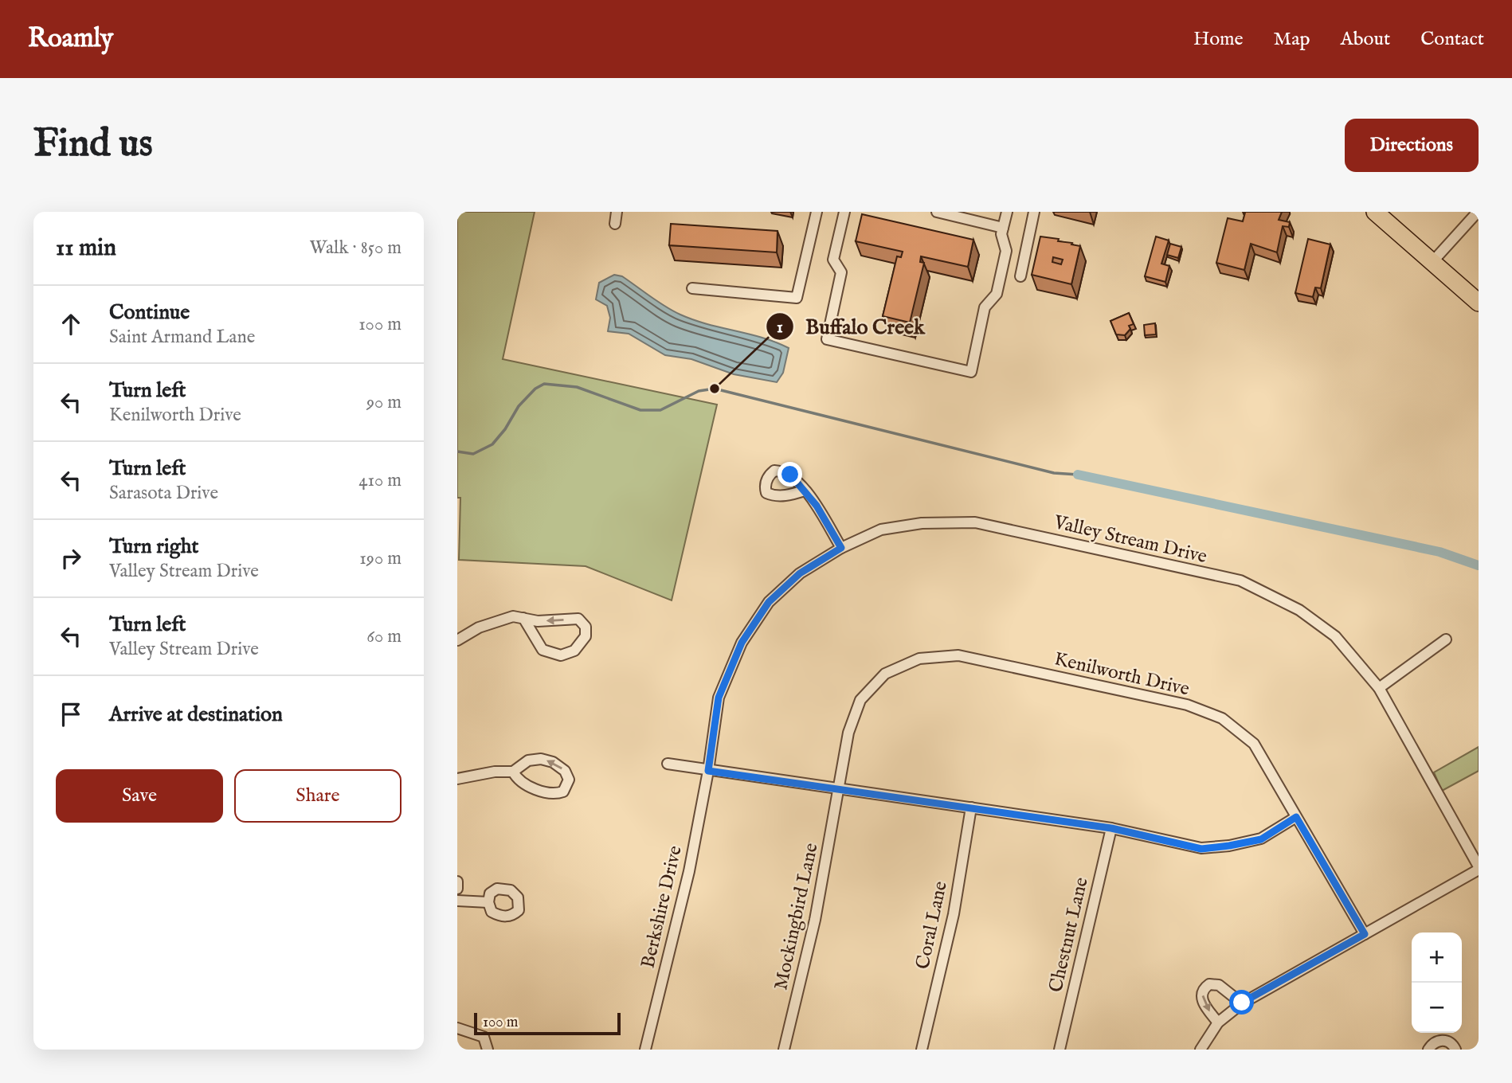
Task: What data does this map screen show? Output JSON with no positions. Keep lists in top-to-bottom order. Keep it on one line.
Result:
{"streets":{"street":["Valley Stream Drive","Kenilworth Drive","Berkshire Drive","Mockingbird Lane","Coral Lane","Chestnut Lane"]},"crossings":[["Valley Stream Drive","Berkshire Drive"],["Kenilworth Drive","Mockingbird Lane"]],"places":["Buffalo Creek"],"scale_bar":"100 m","page":{"header":"Roamly","nav":["Home","Map","About","Contact"],"buttons":["Directions",["Save","Share"]],"title":"Find us","heading":["11 min","Walk · 850 m"],"list":[["Continue","Saint Armand Lane","100 m"],["Turn left","Kenilworth Drive","90 m"],["Turn left","Sarasota Drive","410 m"],["Turn right","Valley Stream Drive","190 m"],["Turn left","Valley Stream Drive","60 m"],"Arrive at destination"],"map_buttons":["+","−"],"scale":"100 m"}}
